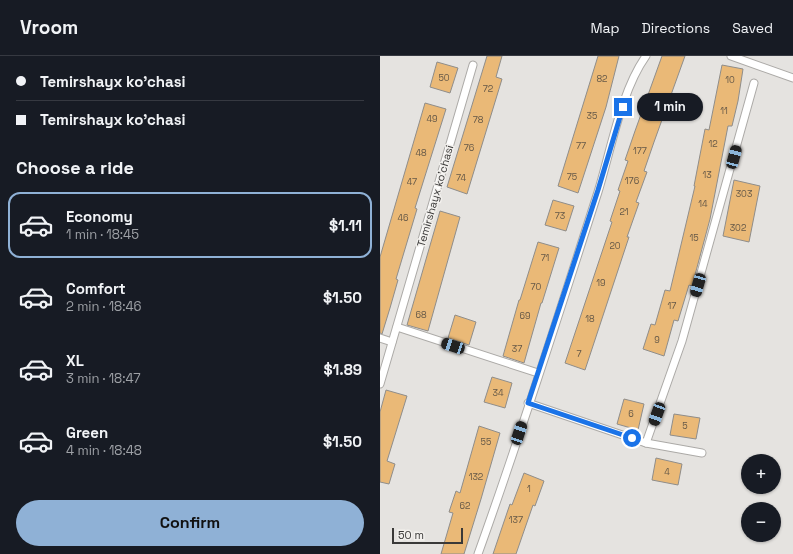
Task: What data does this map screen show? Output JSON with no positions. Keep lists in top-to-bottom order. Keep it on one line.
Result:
{"streets":{"street":["Temirshayx ko'chasi"]},"house_numbers":["50","82","10","72","11","35","49","78","12","77","76","177","48","13","75","74","176","47","303","14","21","73","46","302","15","20","71","19","70","17","68","69","18","9","37","7","34","6","5","55","4","132","1","62","137"],"scale_bar":"50 m","page":{"header":"Vroom","nav":["Map","Directions","Saved"],"banner":["Temirshayx ko'chasi","Temirshayx ko'chasi"],"bubble":"1 min","heading":"Choose a ride","list":[{"name":"Economy","note":"1 min · 18:45","value":"$1.11"},{"name":"Comfort","note":"2 min · 18:46","value":"$1.50"},{"name":"XL","note":"3 min · 18:47","value":"$1.89"},{"name":"Green","note":"4 min · 18:48","value":"$1.50"}],"map_buttons":["+","−"],"buttons":"Confirm","scale":"50 m"}}
